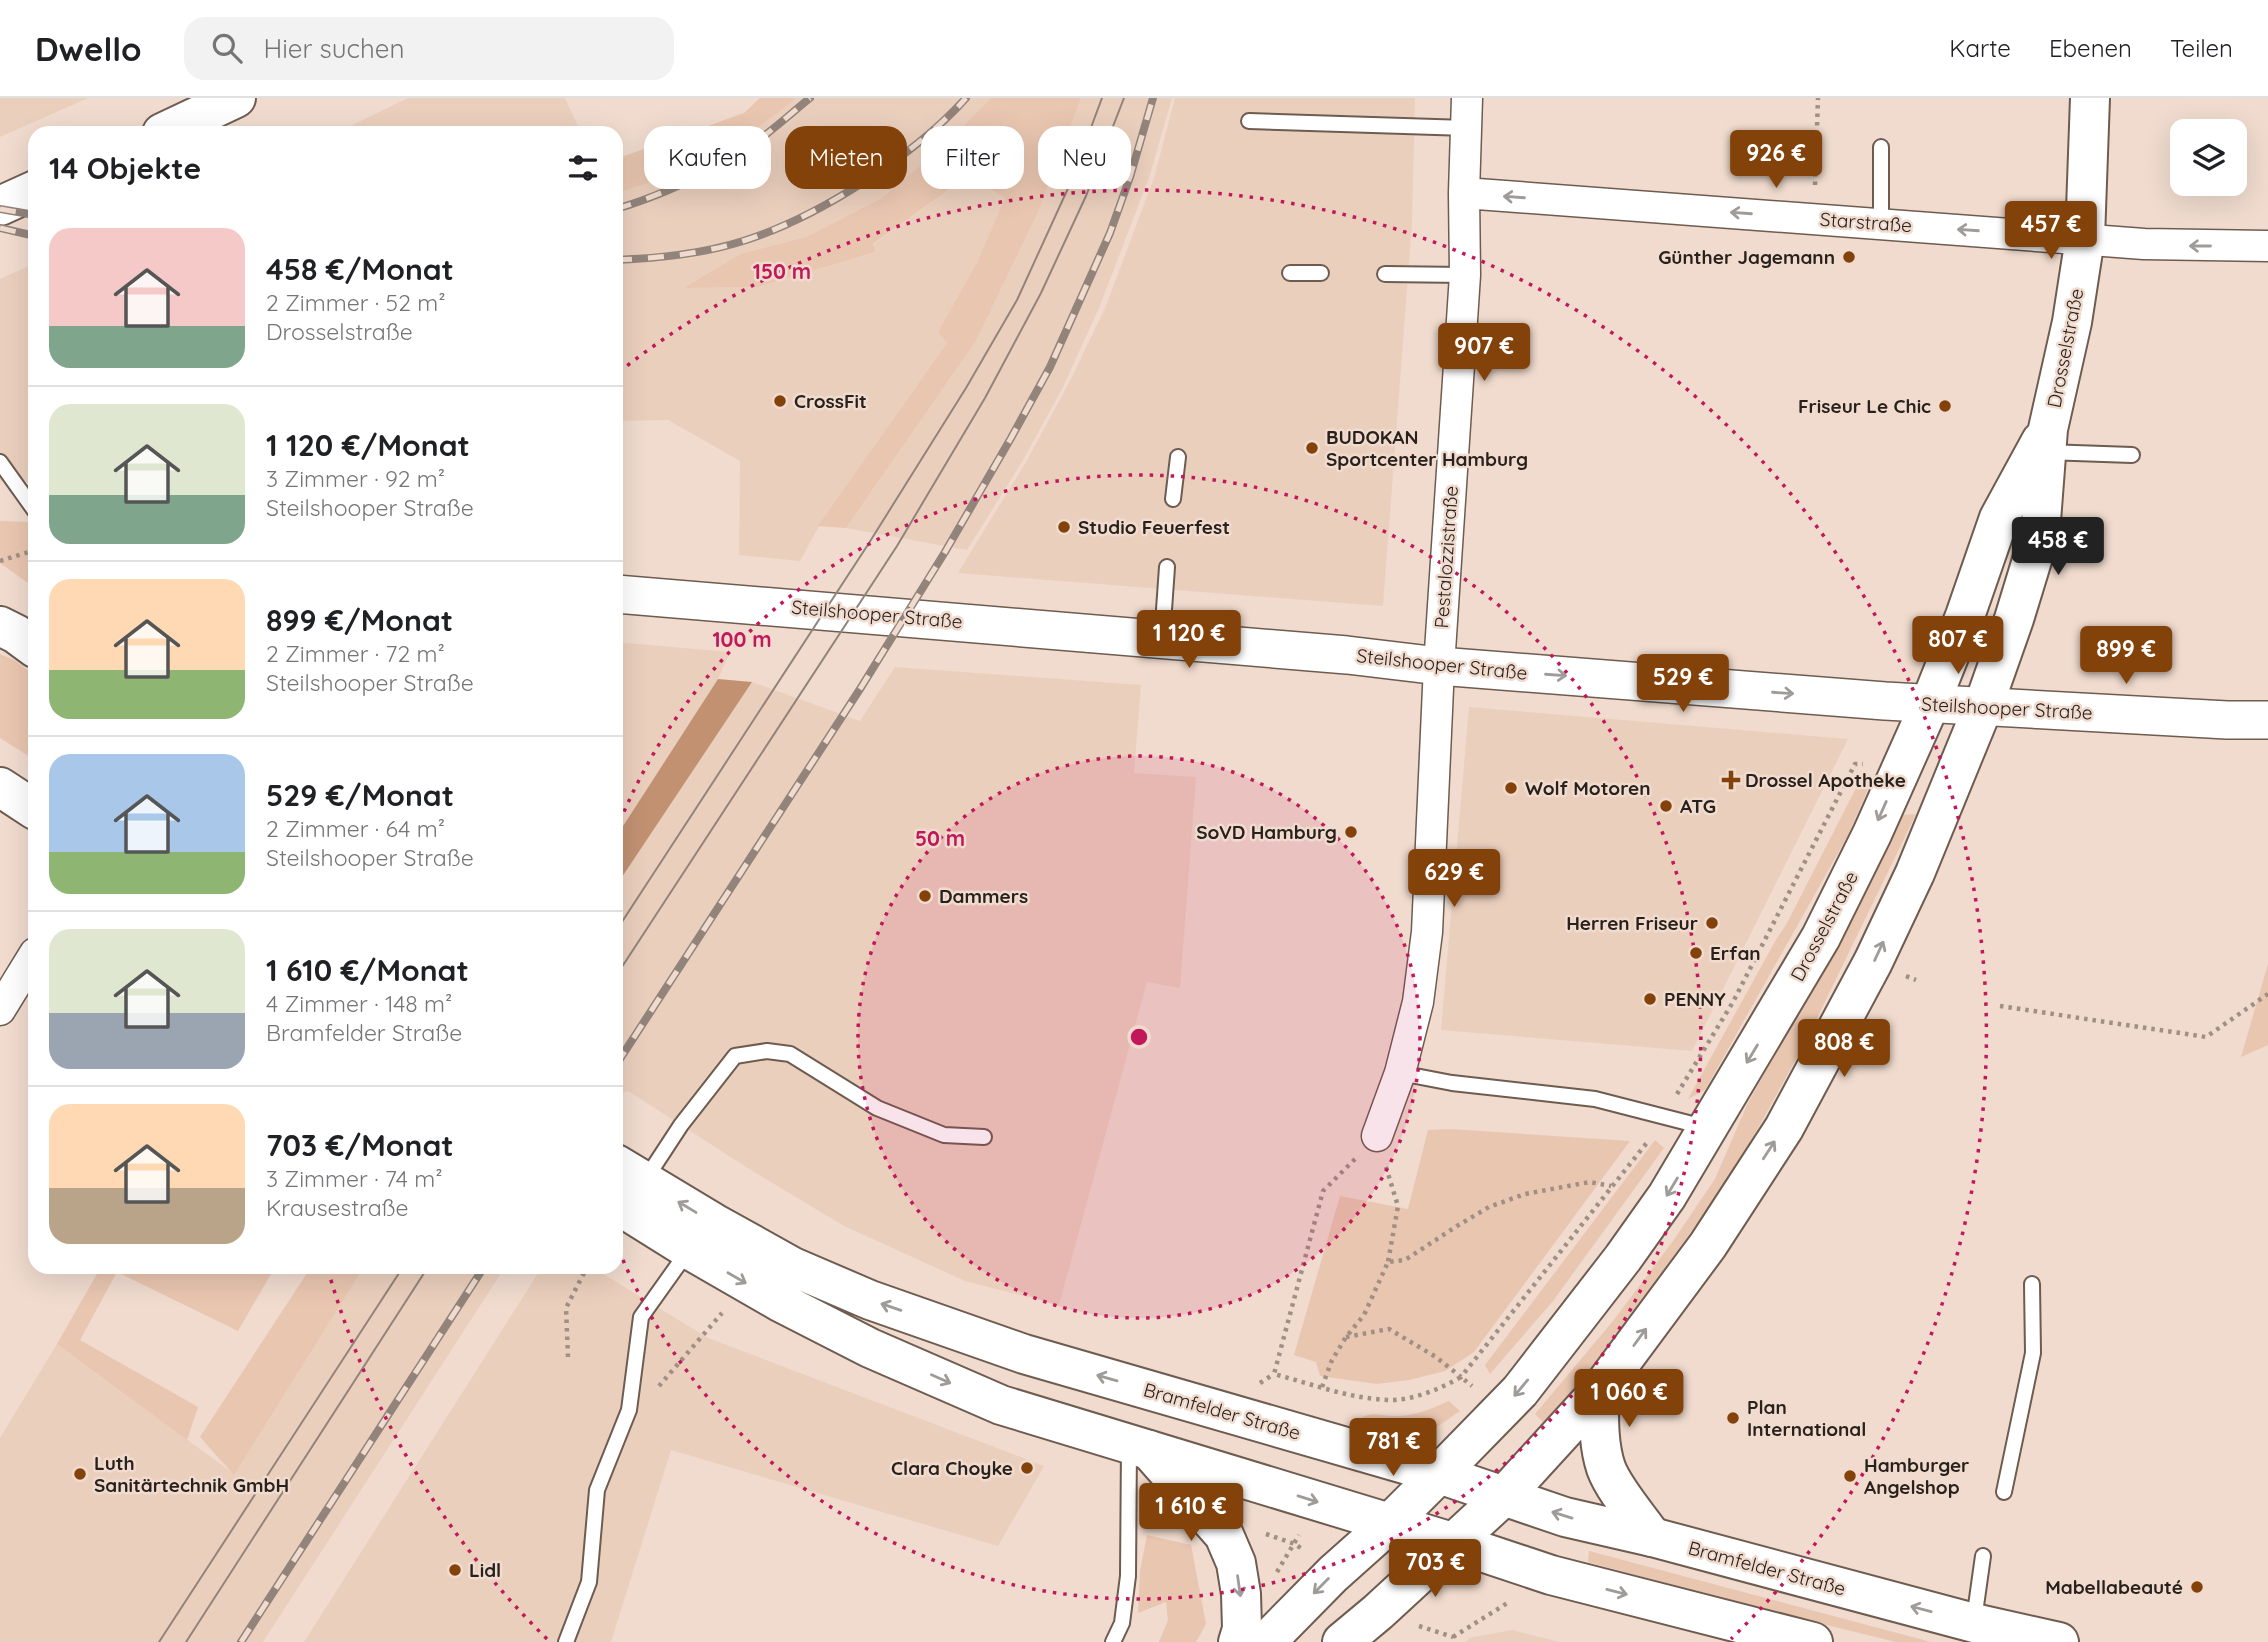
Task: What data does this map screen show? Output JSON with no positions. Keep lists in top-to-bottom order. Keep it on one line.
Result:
{"streets":{"main road":["Drosselstraße","Bramfelder Straße"],"street":["Starstraße","Pestalozzistraße","Steilshooper Straße"]},"crossings":[["Starstraße","Drosselstraße"],["Starstraße","Pestalozzistraße"],["Drosselstraße","Steilshooper Straße"],["Drosselstraße","Bramfelder Straße"],["Pestalozzistraße","Steilshooper Straße"]],"one_way":["Starstraße"],"places":{"other":["Günther Jagemann","CrossFit","Friseur Le Chic","BUDOKAN Sportcenter Hamburg","Studio Feuerfest","Wolf Motoren","ATG","SoVD Hamburg","Dammers","Herren Friseur","Erfan","PENNY","Plan International","Clara Choyke","Luth Sanitärtechnik GmbH","Hamburger Angelshop","Lidl","Mabellabeauté"],"health":["Drossel Apotheke"]},"page":{"header":"Dwello","search":"Hier suchen","nav":["Karte","Ebenen","Teilen"],"chip":["Kaufen","Mieten","Filter","Neu"],"heading":"14 Objekte","price":["926 €","457 €","907 €","458 €","1 120 €","807 €","899 €","529 €","629 €","808 €","1 060 €","781 €","1 610 €","703 €"],"list":[{"name":"458 €/Monat","note":"2 Zimmer · 52 m² · Drosselstraße"},{"name":"1 120 €/Monat","note":"3 Zimmer · 92 m² · Steilshooper Straße"},{"name":"899 €/Monat","note":"2 Zimmer · 72 m² · Steilshooper Straße"},{"name":"529 €/Monat","note":"2 Zimmer · 64 m² · Steilshooper Straße"},{"name":"1 610 €/Monat","note":"4 Zimmer · 148 m² · Bramfelder Straße"},{"name":"703 €/Monat","note":"3 Zimmer · 74 m² · Krausestraße"}]},"rings":["150 m","100 m","50 m"]}
